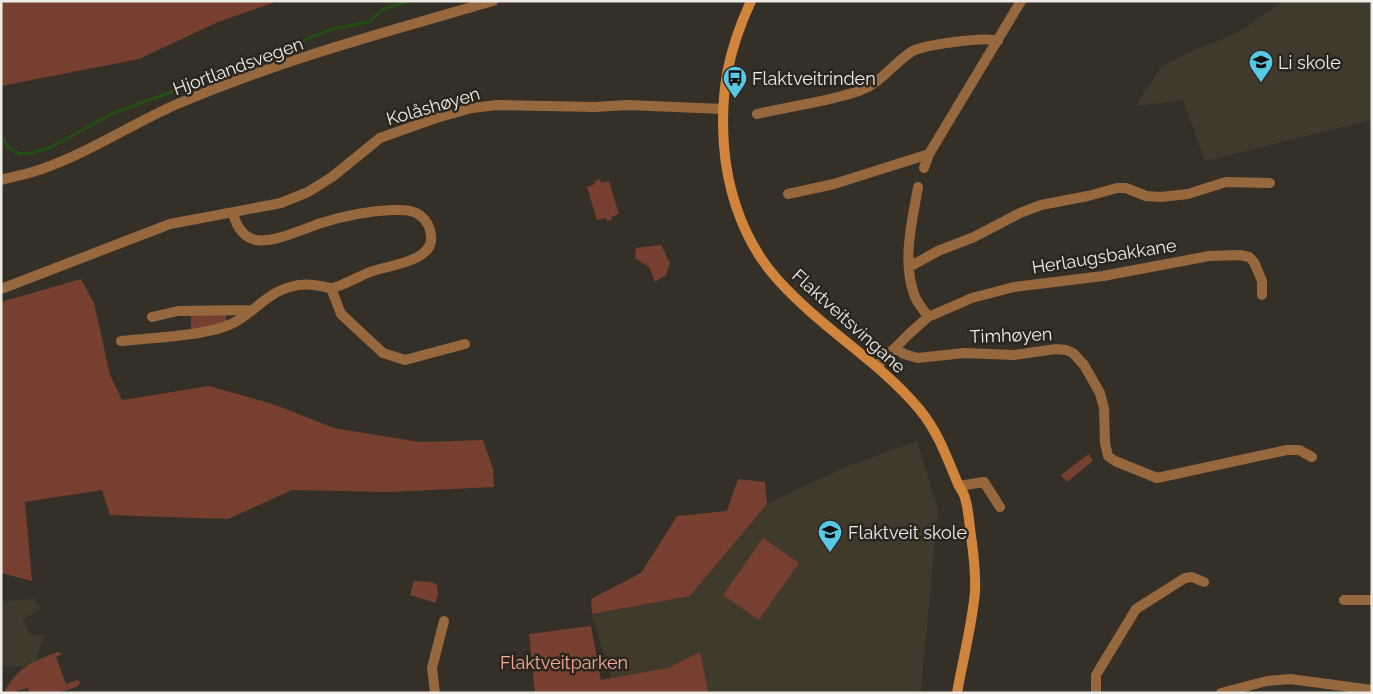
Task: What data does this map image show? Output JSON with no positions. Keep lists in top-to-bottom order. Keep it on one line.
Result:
{"streets":{"main road":["Flaktveitsvingane"],"street":["Hjortlandsvegen","Kolåshøyen","Herlaugsbakkane","Timhøyen"]},"crossings":[["Kolåshøyen","Flaktveitsvingane"],["Herlaugsbakkane","Flaktveitsvingane"],["Herlaugsbakkane","Timhøyen"]],"parks":["Flaktveitparken"],"places":{"school or university":["Li skole","Flaktveit skole"],"bus stop":["Flaktveitrinden"]}}
